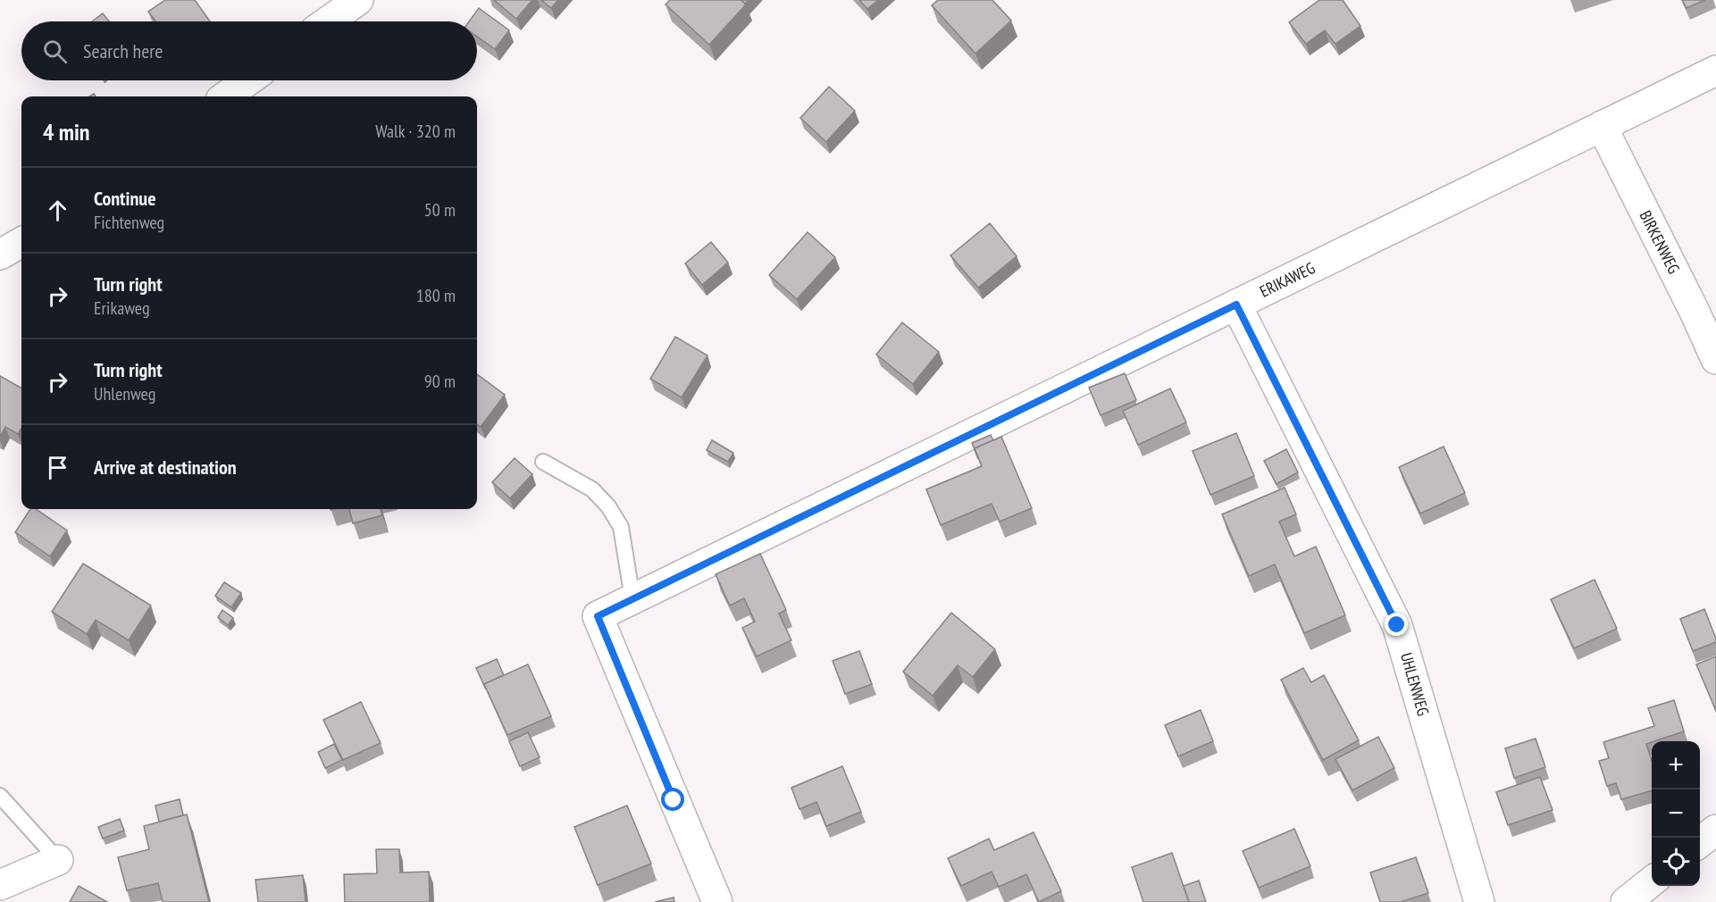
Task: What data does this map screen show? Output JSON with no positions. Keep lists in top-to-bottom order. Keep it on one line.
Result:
{"streets":{"street":["BIRKENWEG","ERIKAWEG","UHLENWEG"]},"crossings":[["BIRKENWEG","ERIKAWEG"],["ERIKAWEG","UHLENWEG"]],"page":{"search":"Search here","heading":["4 min","Walk · 320 m"],"list":[["Continue","Fichtenweg","50 m"],["Turn right","Erikaweg","180 m"],["Turn right","Uhlenweg","90 m"],"Arrive at destination"],"map_buttons":["+","−"]}}
